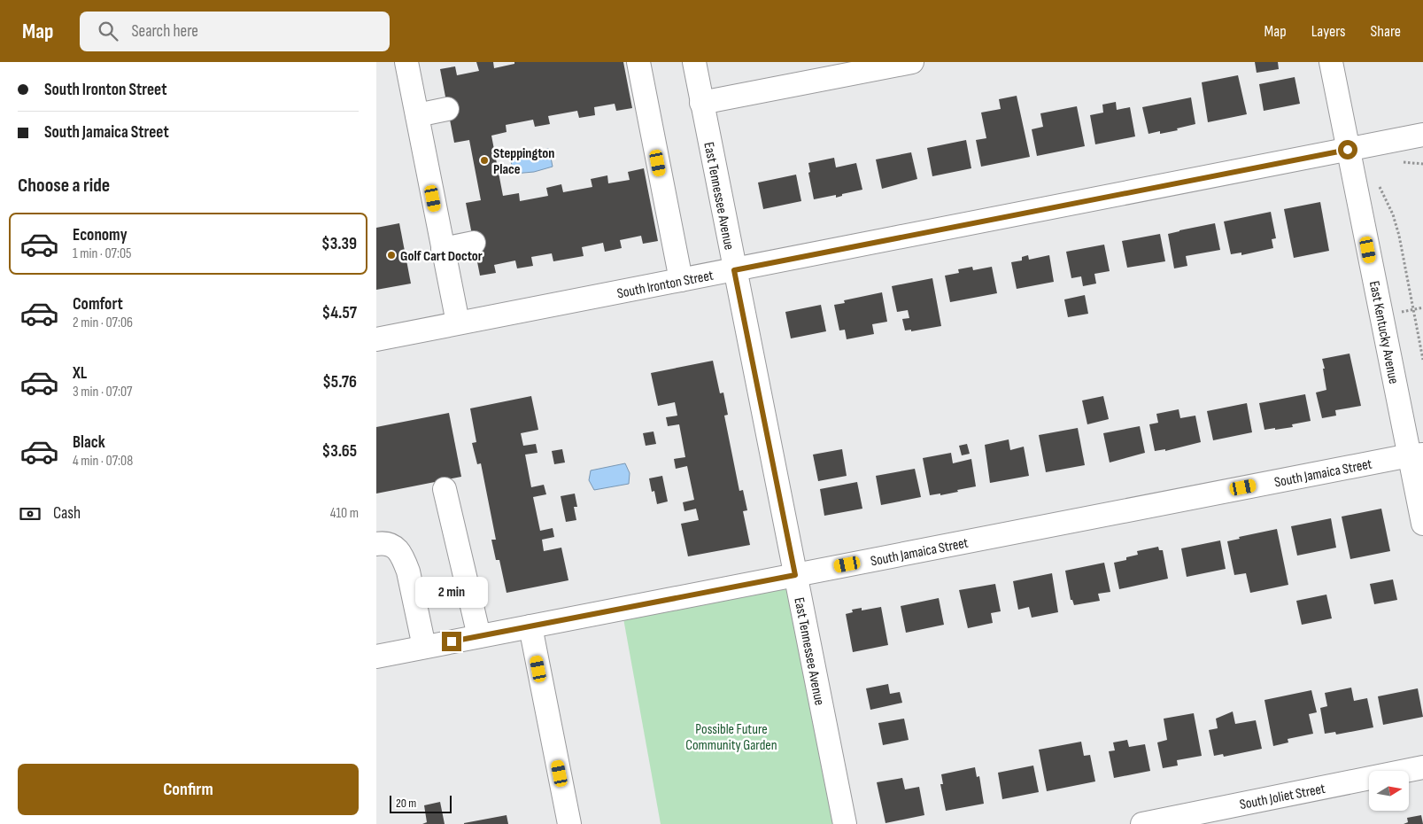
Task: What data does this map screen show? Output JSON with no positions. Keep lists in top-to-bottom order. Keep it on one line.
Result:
{"streets":{"street":["East Tennessee Avenue","South Ironton Street","East Kentucky Avenue","South Jamaica Street","South Joliet Street"]},"crossings":[["East Tennessee Avenue","South Ironton Street"],["East Tennessee Avenue","South Jamaica Street"],["South Ironton Street","East Kentucky Avenue"],["East Kentucky Avenue","South Jamaica Street"]],"parks":["Possible Future Community Garden"],"places":["Steppington Place","Golf Cart Doctor"],"scale_bar":"20 m","north":"right","page":{"header":"Map","search":"Search here","nav":["Map","Layers","Share"],"banner":["South Ironton Street","South Jamaica Street"],"heading":"Choose a ride","list":[{"name":"Economy","note":"1 min · 07:05","value":"$3.39"},{"name":"Comfort","note":"2 min · 07:06","value":"$4.57"},{"name":"XL","note":"3 min · 07:07","value":"$5.76"},{"name":"Black","note":"4 min · 07:08","value":"$3.65"}],"pay":["Cash","410 m"],"bubble":"2 min","buttons":"Confirm","scale":"20 m"}}
